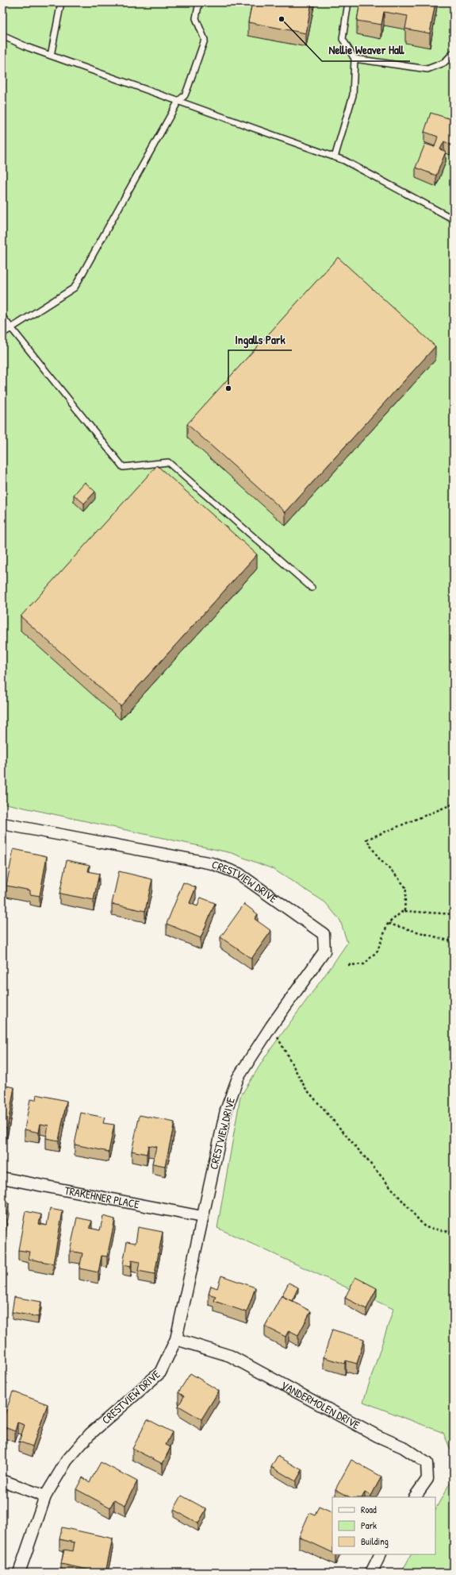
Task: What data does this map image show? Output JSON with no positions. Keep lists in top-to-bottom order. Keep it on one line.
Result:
{"streets":{"street":["CRESTVIEW DRIVE","TRAKEHNER PLACE","VANDERMOLEN DRIVE"]},"crossings":[["CRESTVIEW DRIVE","TRAKEHNER PLACE"],["CRESTVIEW DRIVE","VANDERMOLEN DRIVE"]],"places":["Nellie Weaver Hall","Ingalls Park"],"legend":["Road","Park","Building"]}
